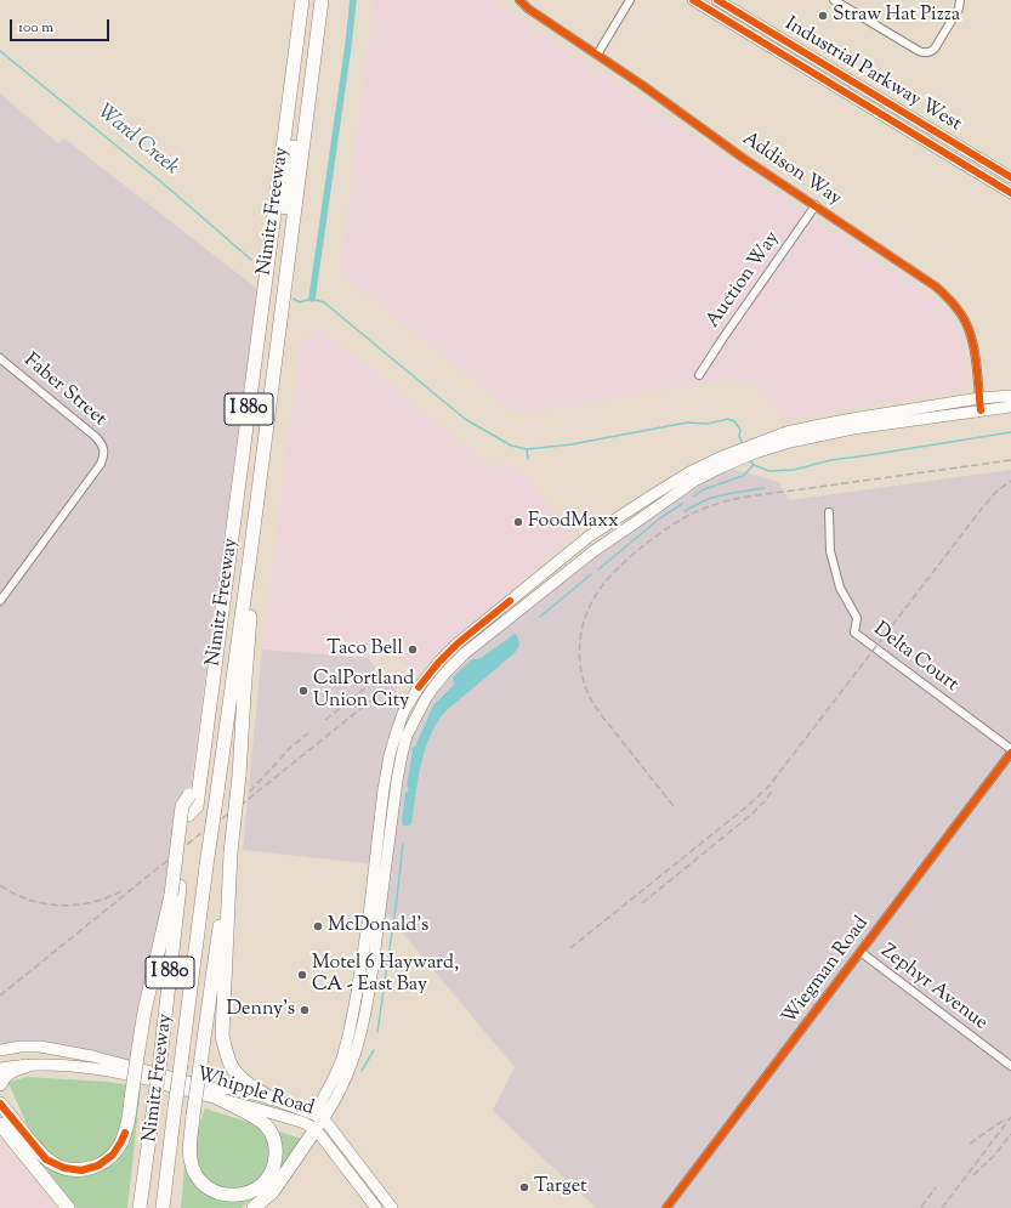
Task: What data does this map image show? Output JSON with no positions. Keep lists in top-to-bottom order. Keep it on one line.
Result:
{"streets":{"highway":["Nimitz Freeway","I 880"],"main road":["Industrial Parkway West","Whipple Road"],"street":["Addison Way","Auction Way","Faber Street","Delta Court","Wiegman Road","Zephyr Avenue"]},"crossings":[["Addison Way","Auction Way"],["Nimitz Freeway","I 880"],["Delta Court","Wiegman Road"],["Wiegman Road","Zephyr Avenue"]],"water":["Ward Creek"],"places":["Straw Hat Pizza","FoodMaxx","Taco Bell","CalPortland Union City","McDonald's","Motel 6 Hayward, CA - East Bay","Denny's","Target"],"scale_bar":"100 m"}
